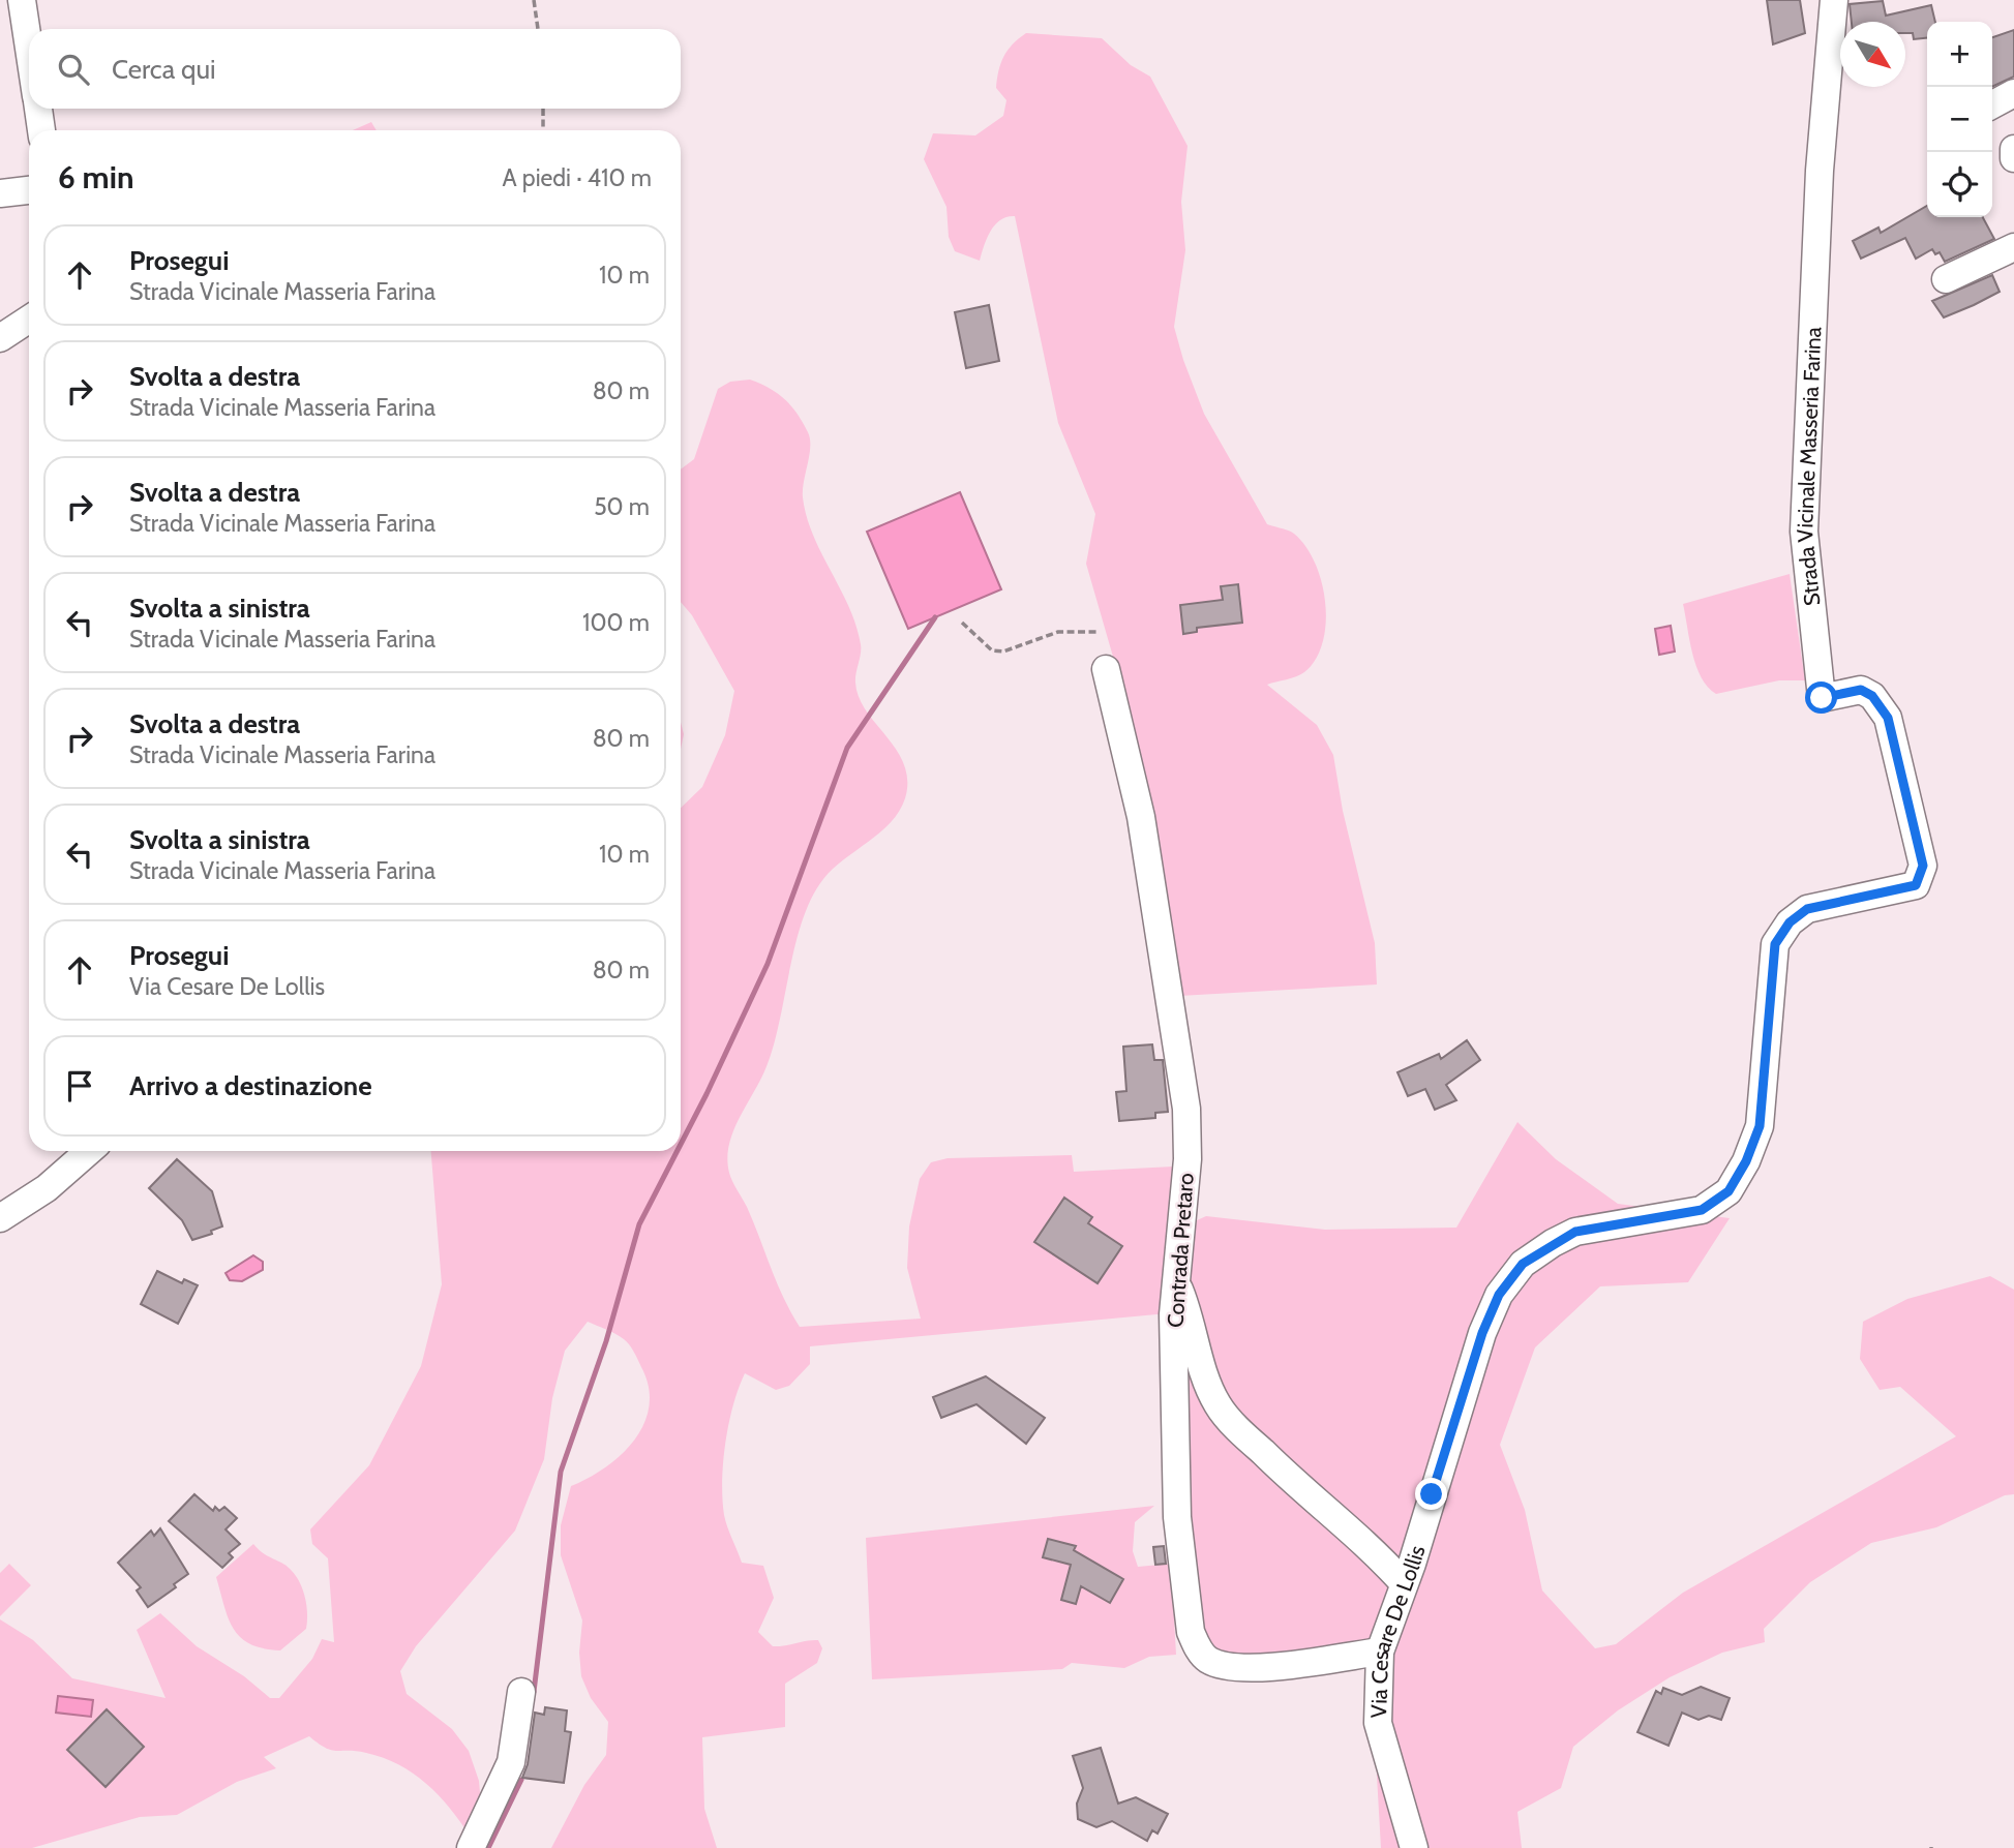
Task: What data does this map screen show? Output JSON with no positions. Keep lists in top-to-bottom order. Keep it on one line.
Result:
{"streets":{"street":["Strada Vicinale Masseria Farina","Contrada Pretaro","Via Cesare De Lollis"]},"crossings":[["Strada Vicinale Masseria Farina","Via Cesare De Lollis"],["Contrada Pretaro","Via Cesare De Lollis"]],"north":"bottom right","page":{"map_buttons":["+","−"],"search":"Cerca qui","heading":["6 min","A piedi · 410 m"],"list":[["Prosegui","Strada Vicinale Masseria Farina","10 m"],["Svolta a destra","Strada Vicinale Masseria Farina","80 m"],["Svolta a destra","Strada Vicinale Masseria Farina","50 m"],["Svolta a sinistra","Strada Vicinale Masseria Farina","100 m"],["Svolta a destra","Strada Vicinale Masseria Farina","80 m"],["Svolta a sinistra","Strada Vicinale Masseria Farina","10 m"],["Prosegui","Via Cesare De Lollis","80 m"],"Arrivo a destinazione"]}}
